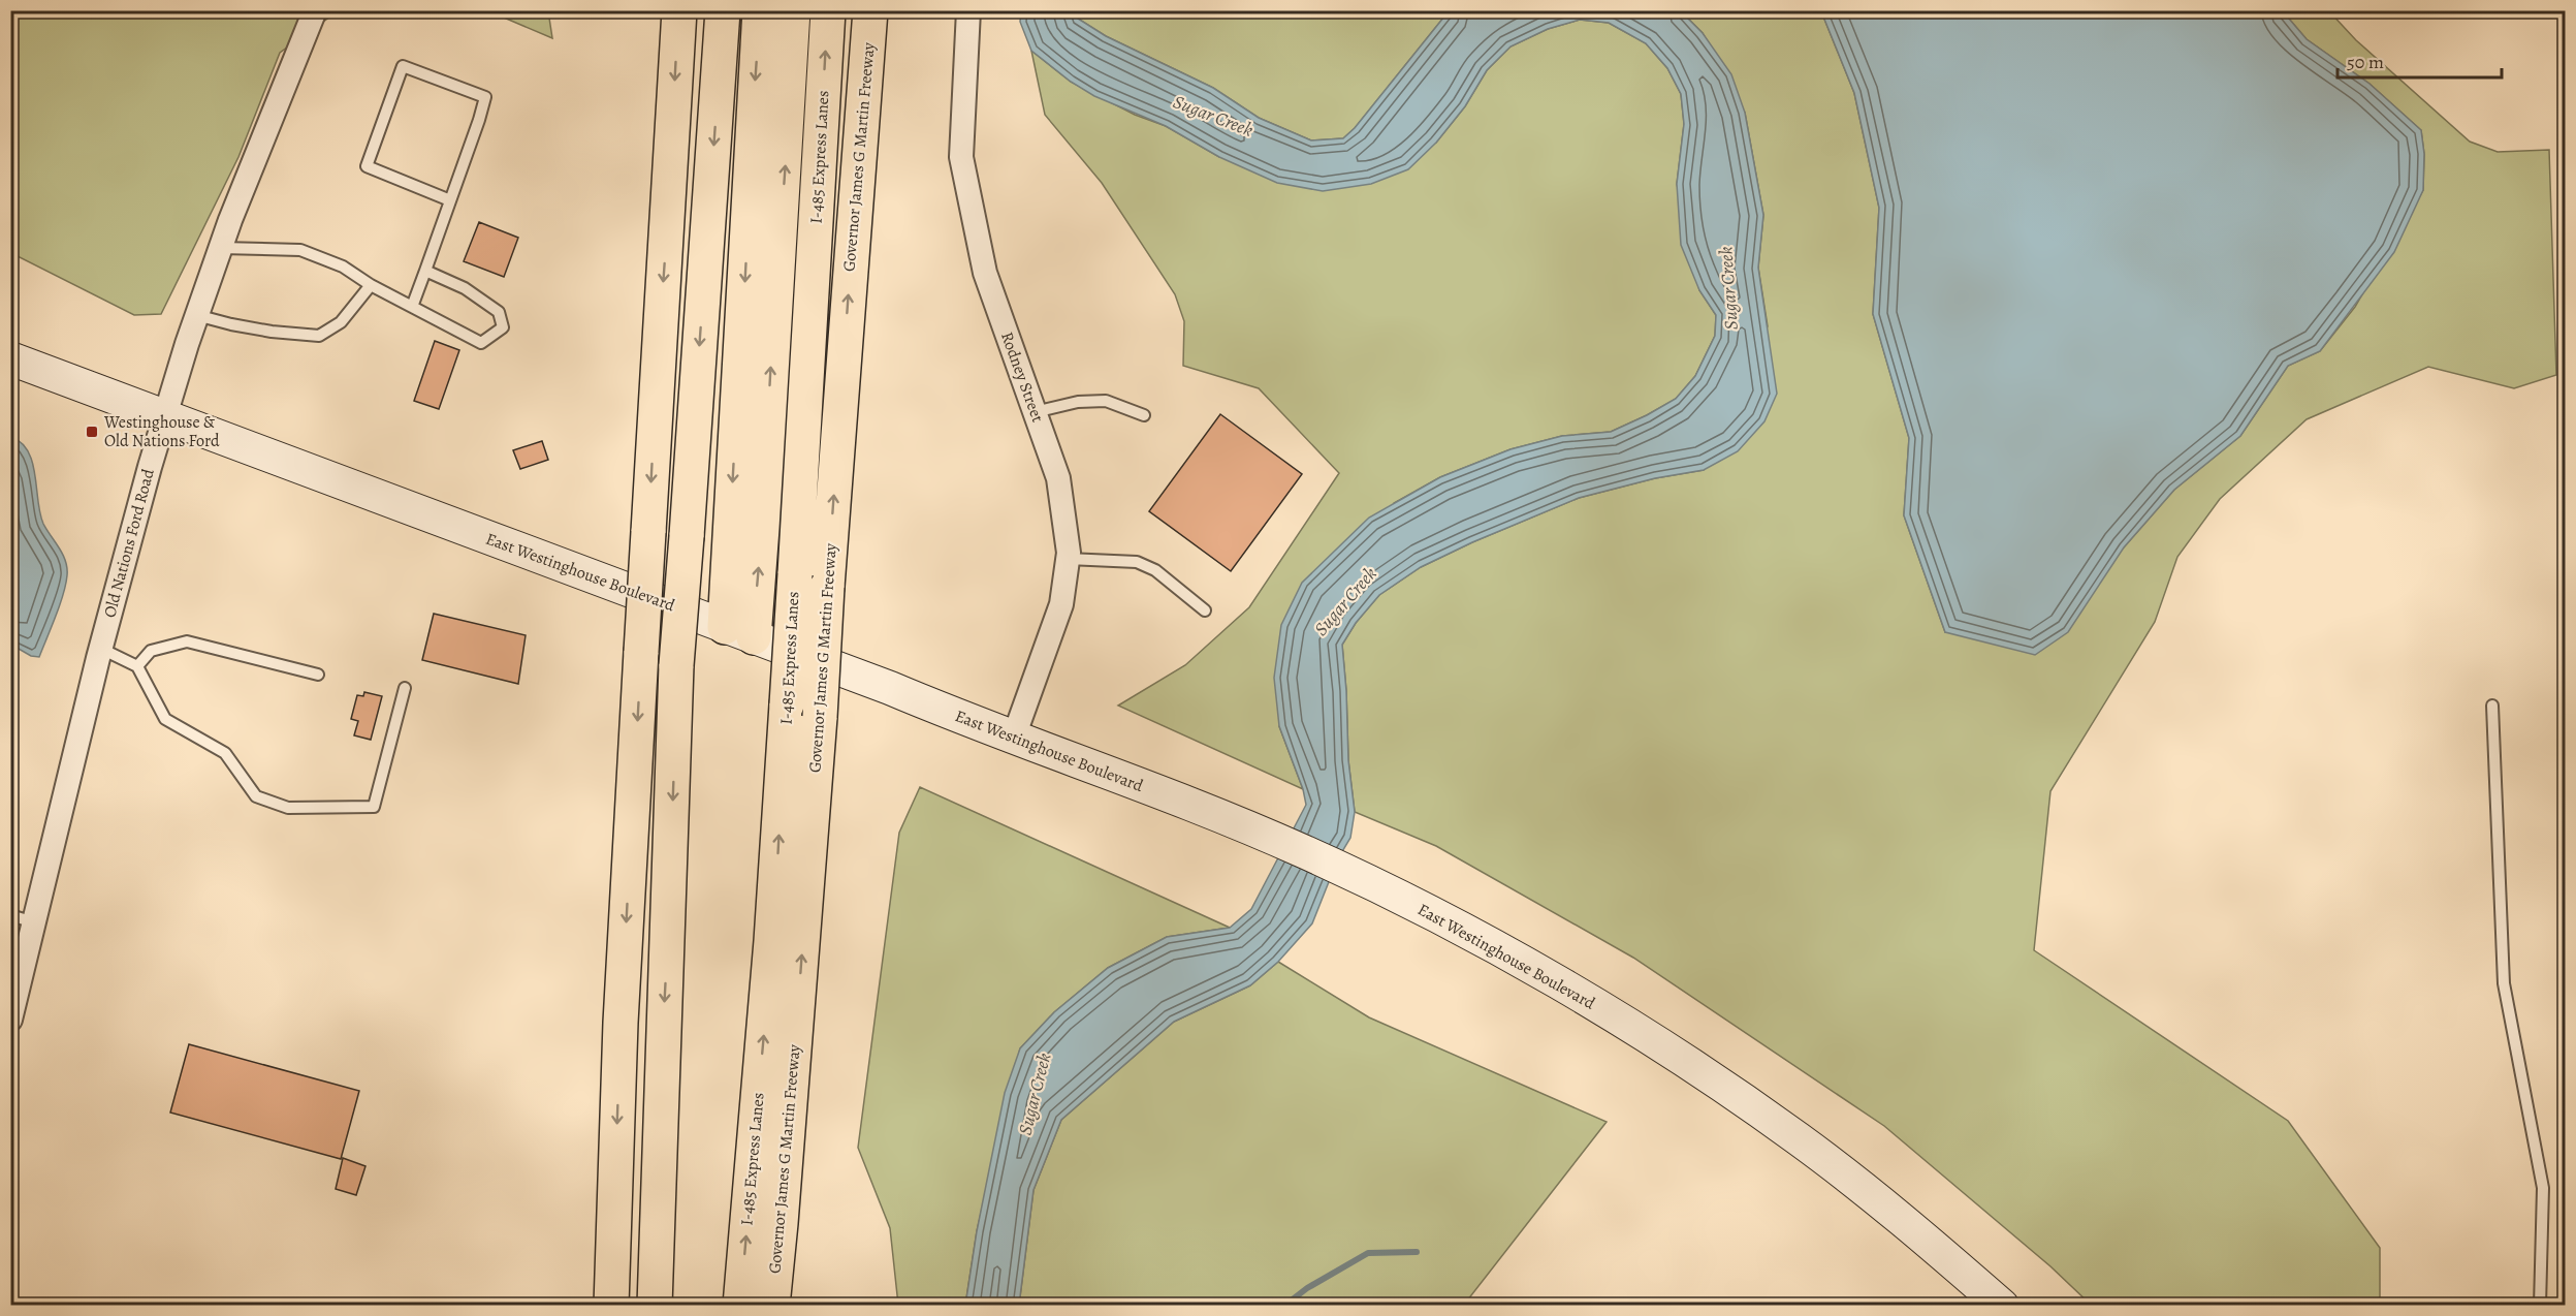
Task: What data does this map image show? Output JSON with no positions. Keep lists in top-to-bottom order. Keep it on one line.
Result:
{"streets":{"highway":["I-485 Express Lanes","Governor James G Martin Freeway"],"main road":["East Westinghouse Boulevard"],"street":["Rodney Street","Old Nations Ford Road"]},"crossings":[["Rodney Street","East Westinghouse Boulevard"],["Old Nations Ford Road","East Westinghouse Boulevard"]],"water":["Sugar Creek"],"places":{"transit":["Westinghouse & Old Nations Ford"]},"scale_bar":"50 m"}
